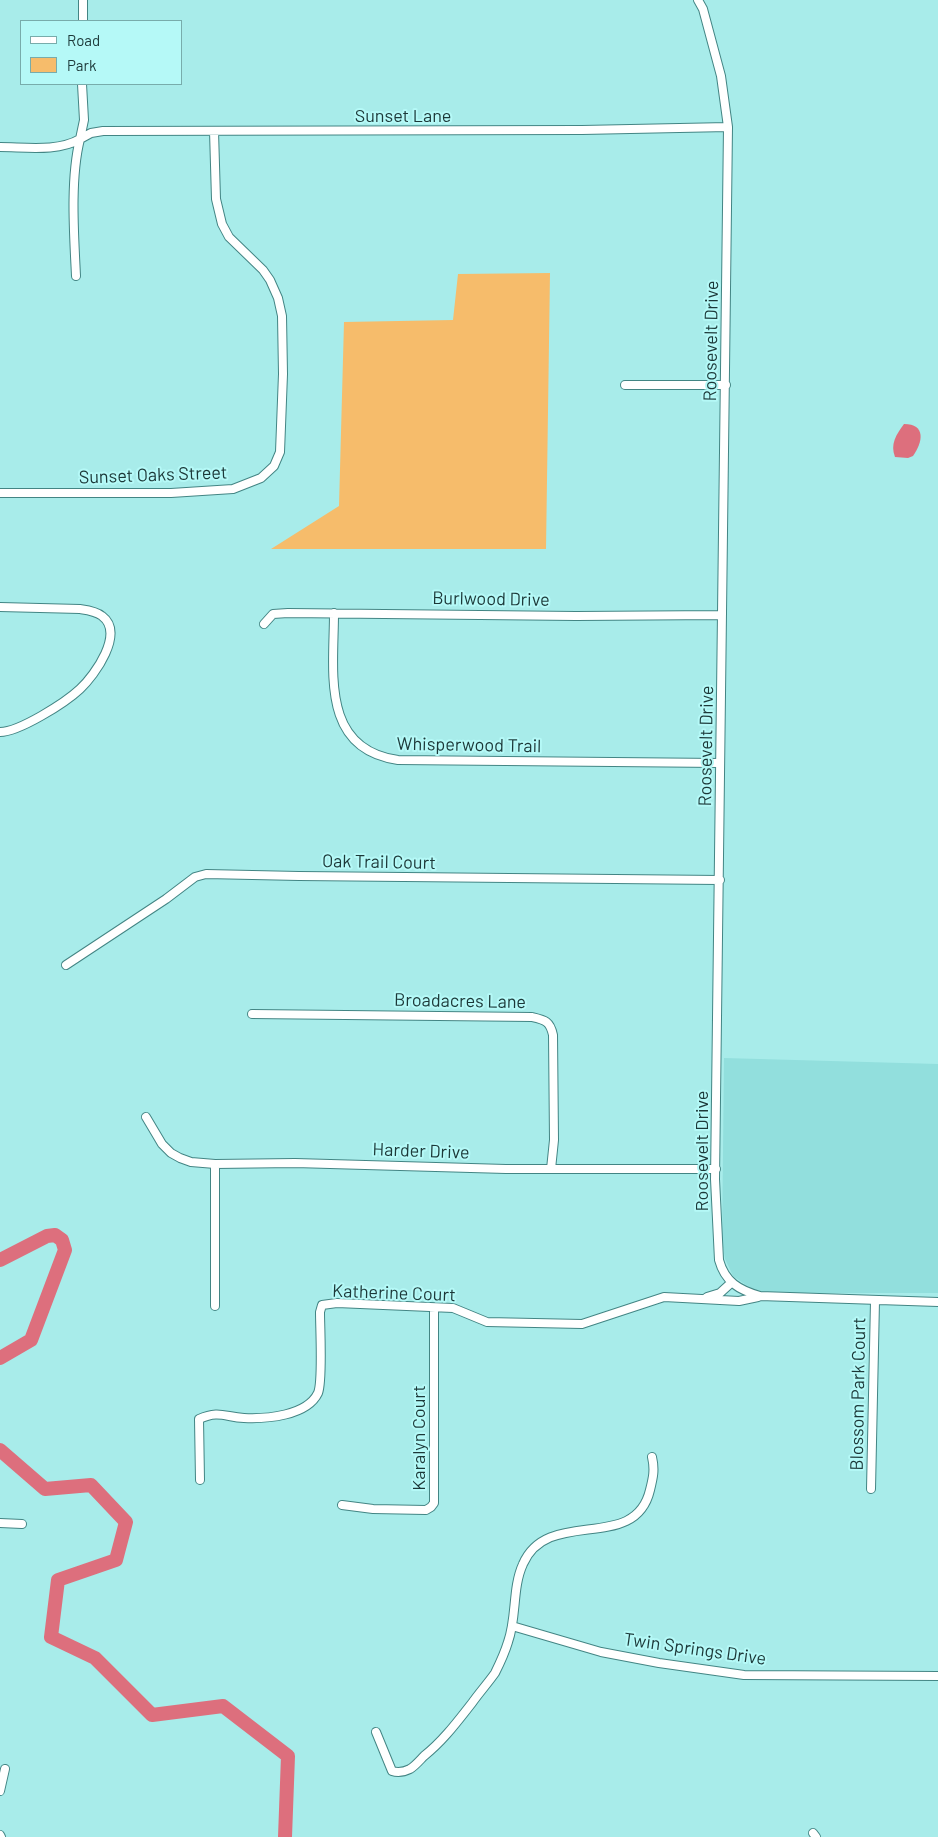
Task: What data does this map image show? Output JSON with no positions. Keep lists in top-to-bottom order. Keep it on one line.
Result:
{"streets":{"street":["Sunset Lane","Roosevelt Drive","Sunset Oaks Street","Burlwood Drive","Whisperwood Trail","Oak Trail Court","Broadacres Lane","Harder Drive","Katherine Court","Blossom Park Court","Karalyn Court","Twin Springs Drive"]},"crossings":[["Sunset Lane","Roosevelt Drive"],["Sunset Lane","Sunset Oaks Street"],["Roosevelt Drive","Burlwood Drive"],["Roosevelt Drive","Whisperwood Trail"],["Roosevelt Drive","Oak Trail Court"],["Roosevelt Drive","Harder Drive"],["Roosevelt Drive","Katherine Court"],["Burlwood Drive","Whisperwood Trail"],["Broadacres Lane","Harder Drive"],["Katherine Court","Karalyn Court"]],"legend":["Road","Park"]}
